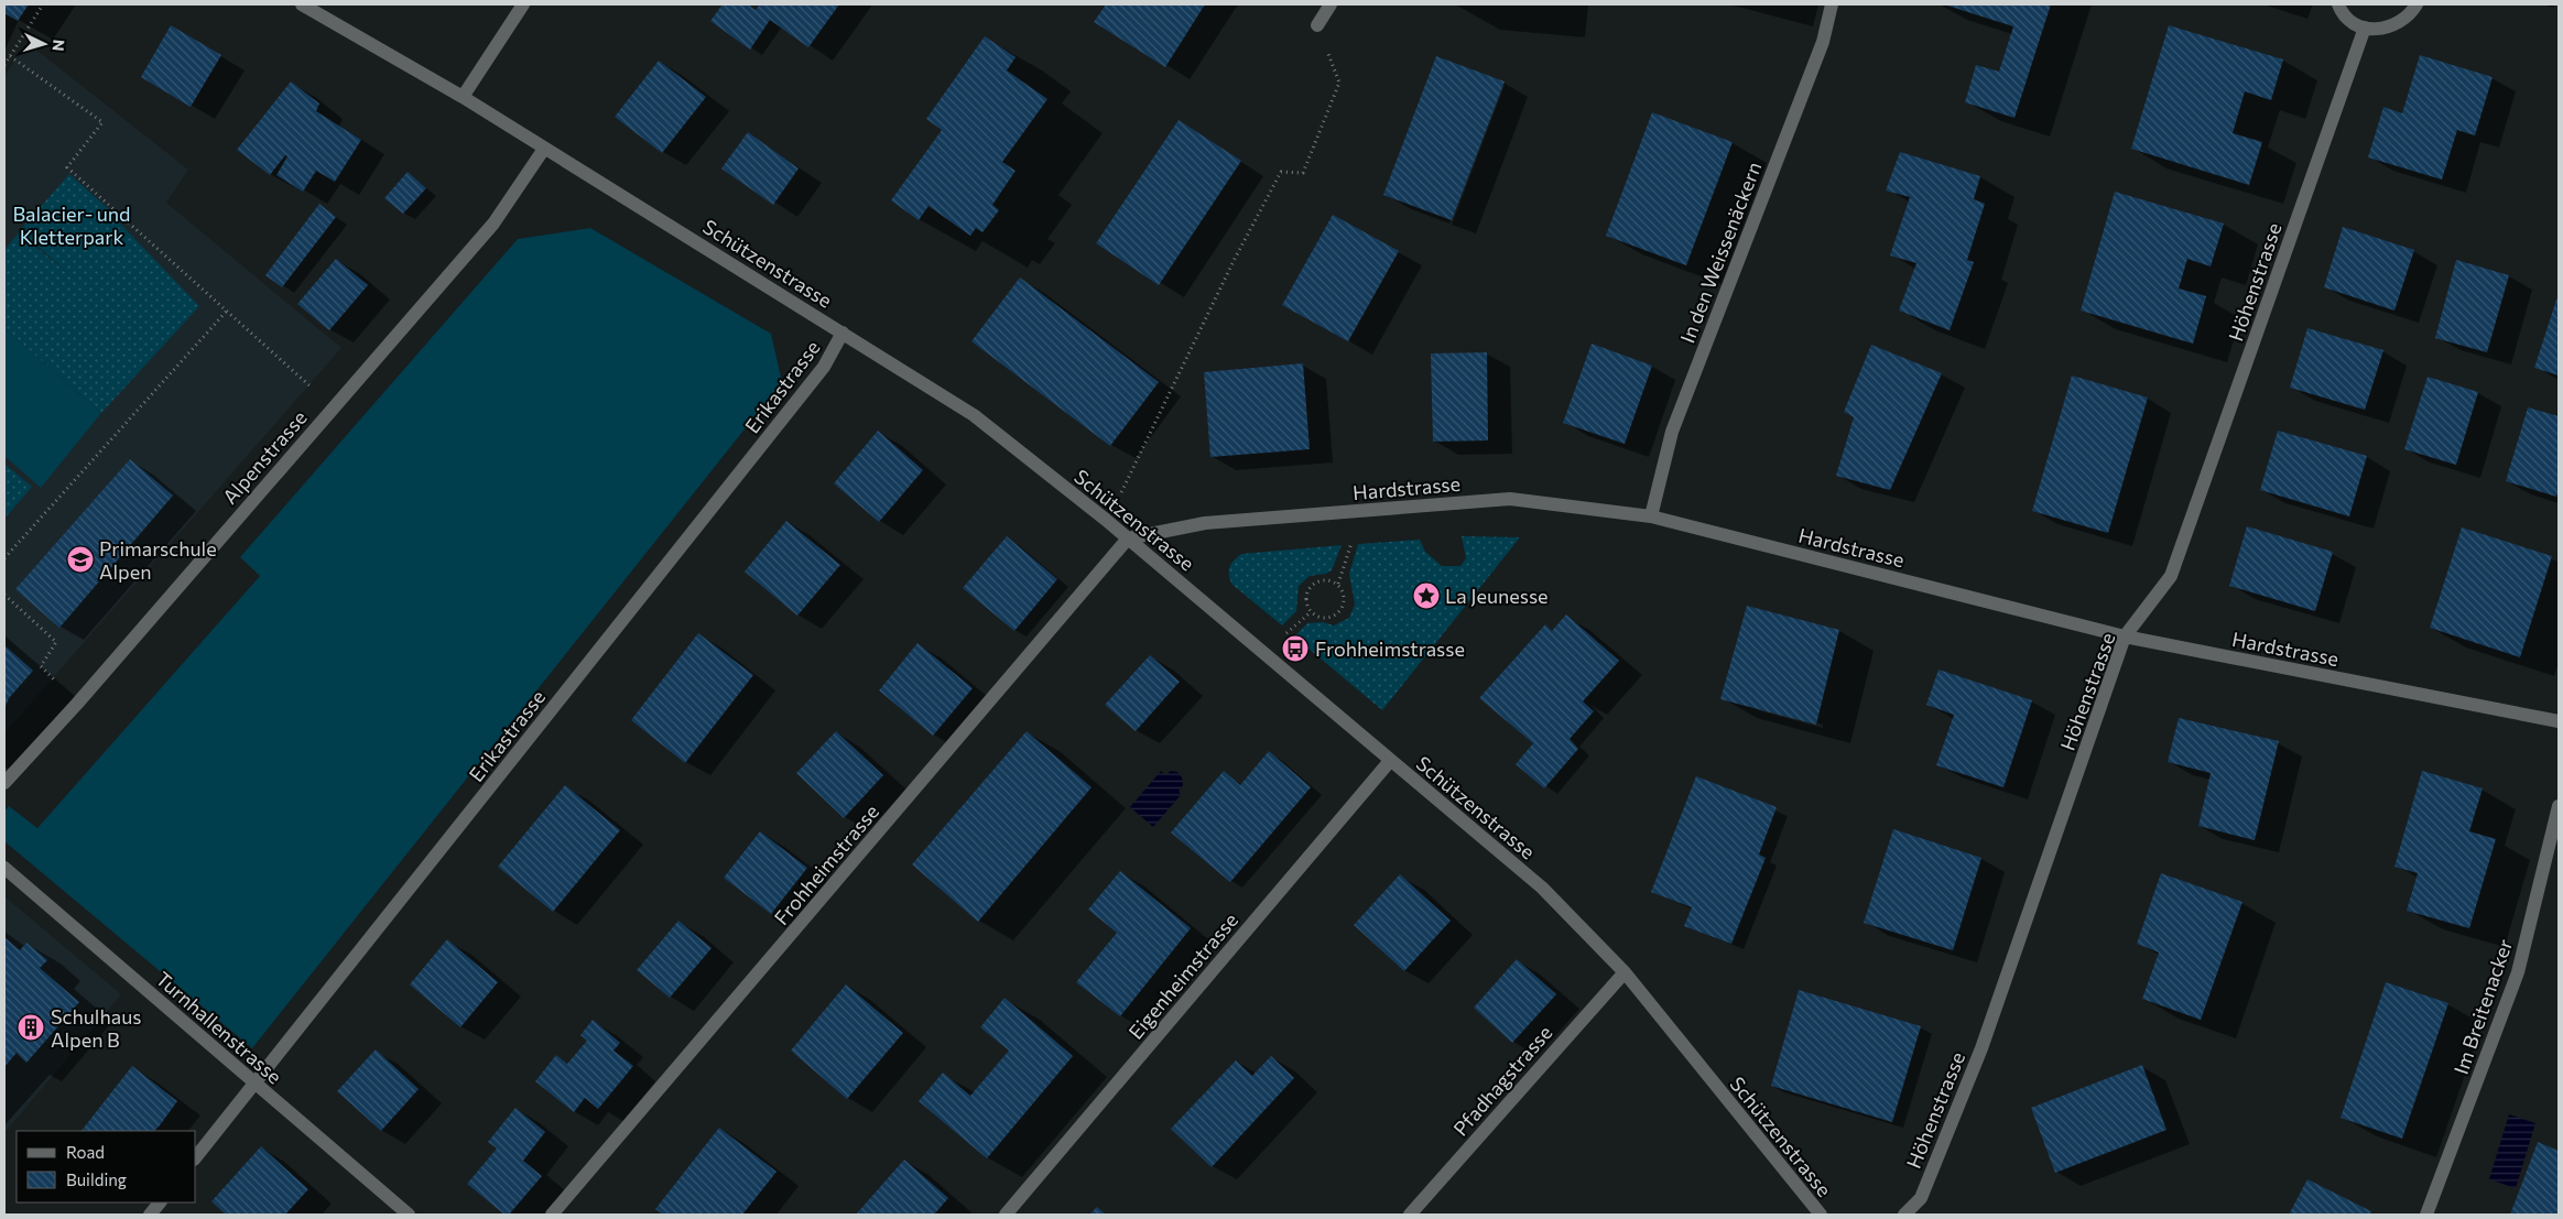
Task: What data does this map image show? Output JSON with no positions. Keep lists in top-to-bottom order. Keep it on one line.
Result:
{"streets":{"street":["In den Weissenäckern","Schützenstrasse","Höhenstrasse","Erikastrasse","Alpenstrasse","Hardstrasse","Frohheimstrasse","Eigenheimstrasse","Im Breitenacker","Turnhallenstrasse","Pfadhagstrasse"]},"crossings":[["In den Weissenäckern","Hardstrasse"],["Schützenstrasse","Erikastrasse"],["Schützenstrasse","Alpenstrasse"],["Schützenstrasse","Hardstrasse"],["Schützenstrasse","Frohheimstrasse"],["Schützenstrasse","Eigenheimstrasse"],["Schützenstrasse","Pfadhagstrasse"],["Höhenstrasse","Hardstrasse"],["Erikastrasse","Turnhallenstrasse"],["Hardstrasse","Frohheimstrasse"]],"parks":["Balacier- und Kletterpark"],"places":{"school or university":["Primarschule Alpen"],"place":["La Jeunesse"],"bus stop":["Frohheimstrasse"],"building":["Schulhaus Alpen B"]},"legend":["Road","Building"],"north":"right"}
